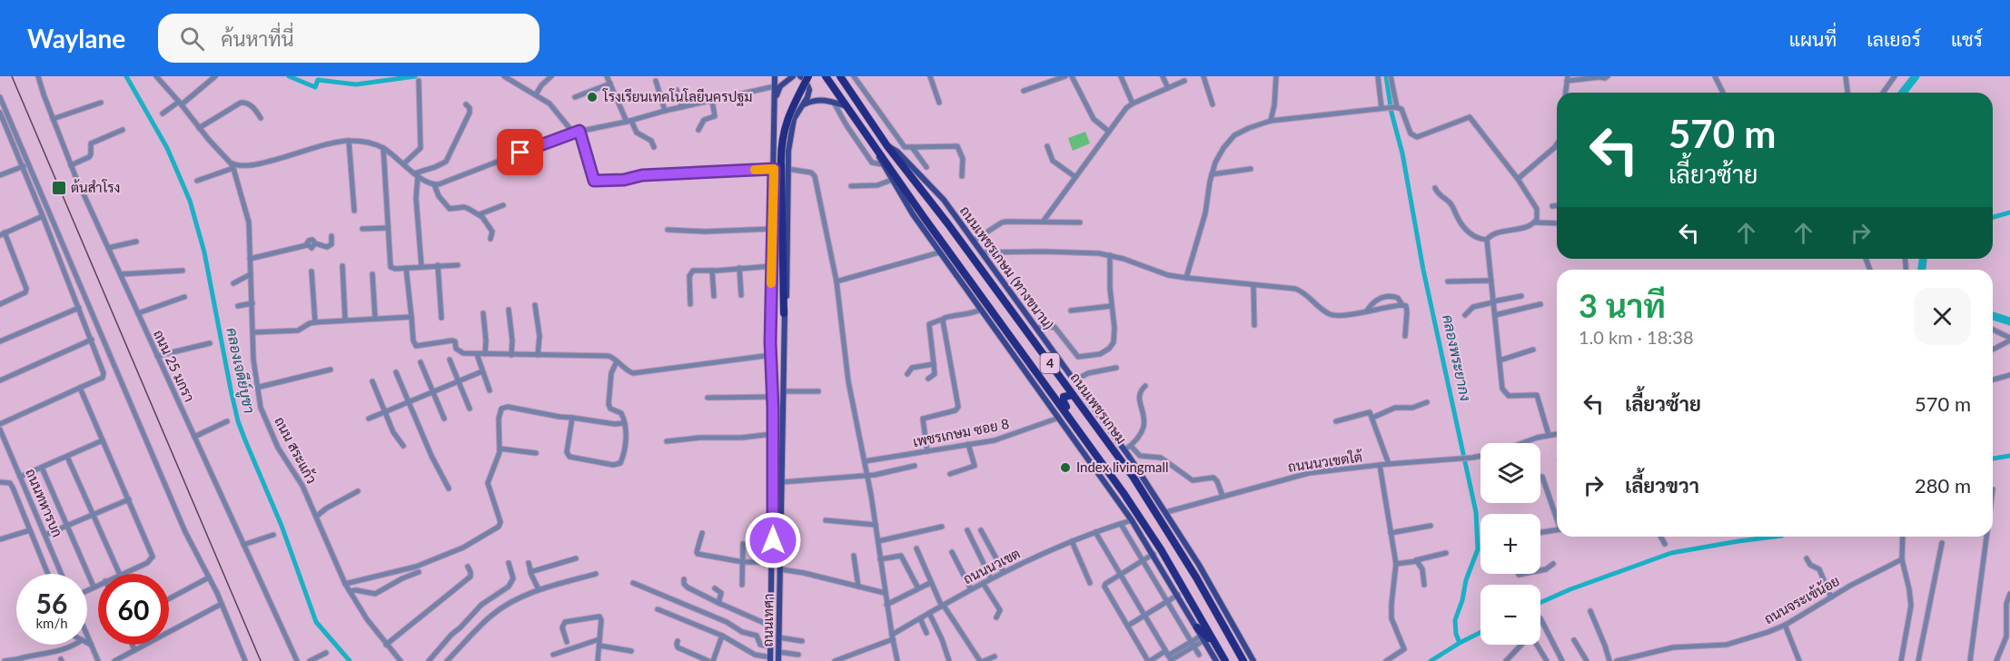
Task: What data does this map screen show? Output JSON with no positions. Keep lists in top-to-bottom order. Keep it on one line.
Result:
{"streets":{"highway":["4","ถนนเพชรเกษม"],"main road":["ถนนเพชรเกษม (ทางขนาน)","ถนนเทศา"],"street":["ถนน 25 มกรา","เพชรเกษม ซอย 8","ถนน สระแก้ว","ถนนนวเขตใต้","ถนนทหารบก","ถนนนวเขต","ถนนจระเข้น้อย"]},"crossings":[["ถนนเพชรเกษม (ทางขนาน)","ถนนเพชรเกษม"],["ถนนเพชรเกษม (ทางขนาน)","ถนนนวเขตใต้"],["4","ถนนเพชรเกษม"],["4","เพชรเกษม ซอย 8"],["4","ถนนนวเขต"]],"water":["คลองพระยากง","คลองเจดีย์บูชา"],"places":{"other":["โรงเรียนเทคโนโลยีนครปฐม","Index livingmall"],"transit":["ต้นสำโรง"]},"page":{"header":"Waylane","search":"ค้นหาที่นี่","nav":["แผนที่","เลเยอร์","แชร์"],"turn":["570 m","เลี้ยวซ้าย"],"heading":["3 นาที","1.0 km · 18:38"],"list":[{"name":"เลี้ยวซ้าย","value":"570 m"},{"name":"เลี้ยวขวา","value":"280 m"}],"map_buttons":["+","−"],"speed":"56 km/h","limit":"60"}}
